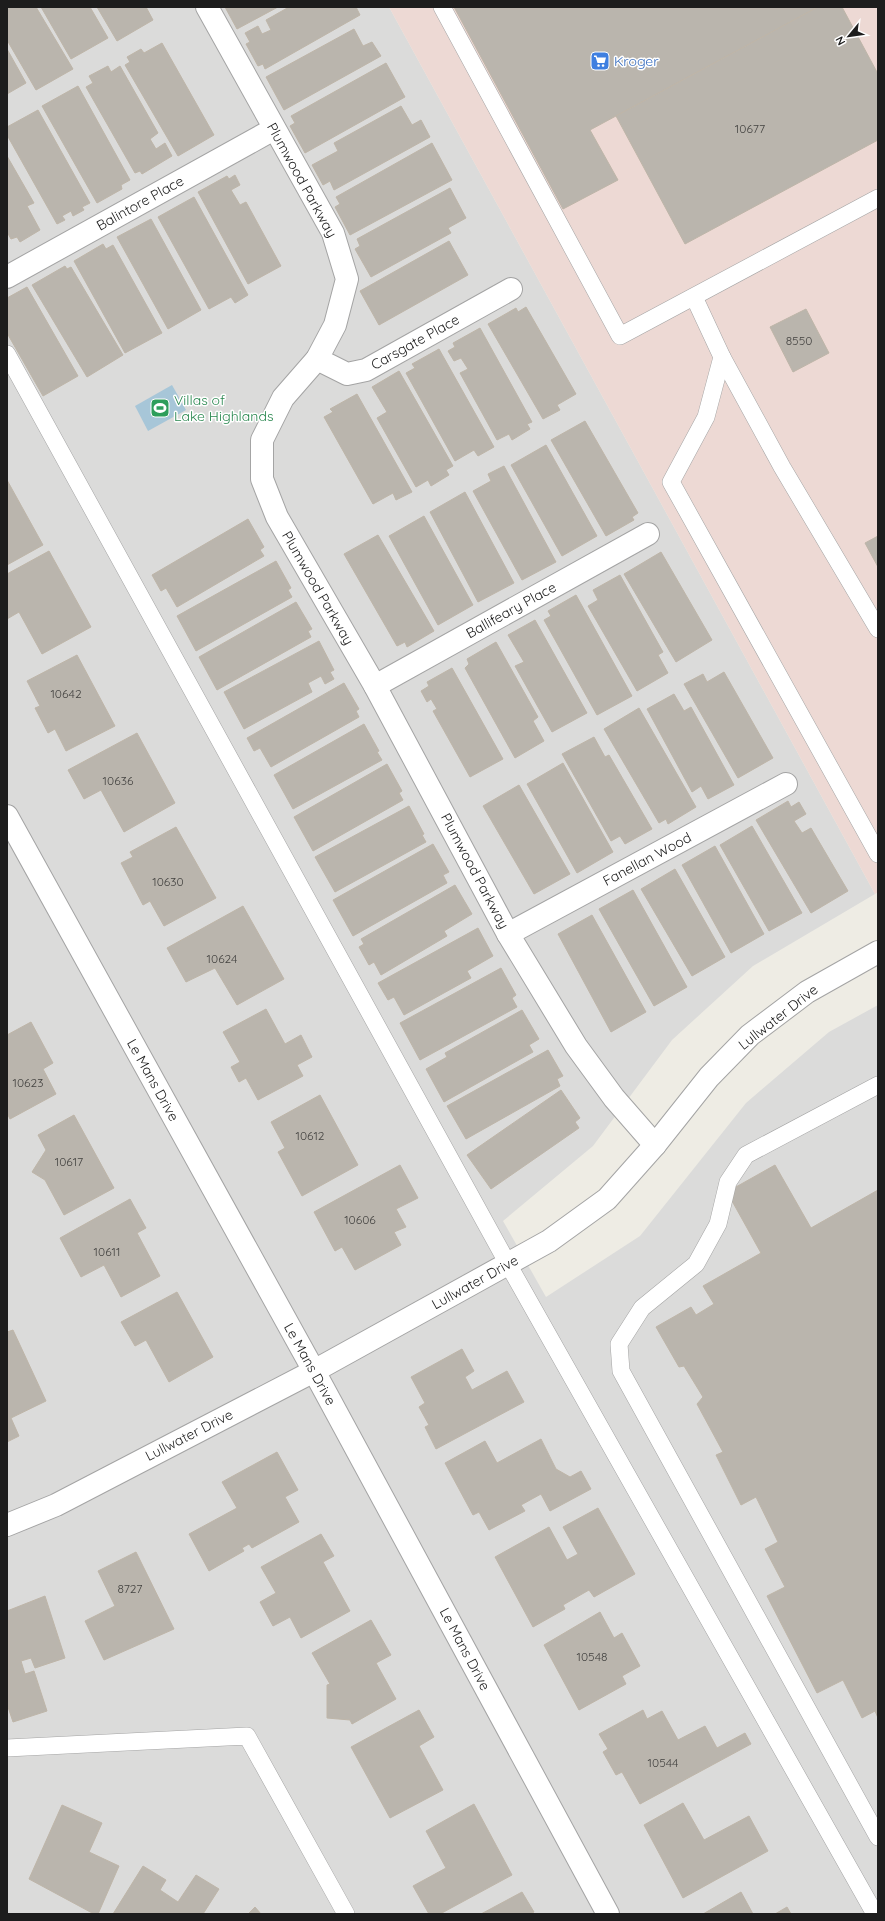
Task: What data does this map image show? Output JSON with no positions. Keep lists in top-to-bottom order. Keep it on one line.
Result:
{"streets":{"street":["Plumwood Parkway","Balintore Place","Carsgate Place","Ballifeary Place","Fanellan Wood","Lullwater Drive","Le Mans Drive"]},"crossings":[["Plumwood Parkway","Balintore Place"],["Plumwood Parkway","Carsgate Place"],["Plumwood Parkway","Ballifeary Place"],["Plumwood Parkway","Fanellan Wood"],["Plumwood Parkway","Lullwater Drive"],["Lullwater Drive","Le Mans Drive"]],"places":{"supermarket":["Kroger"],"sports":["Villas of Lake Highlands"]},"house_numbers":["10677","8550","10642","10636","10630","10624","10623","10612","10617","10606","10611","8727","10548","10544"],"north":"bottom left"}
